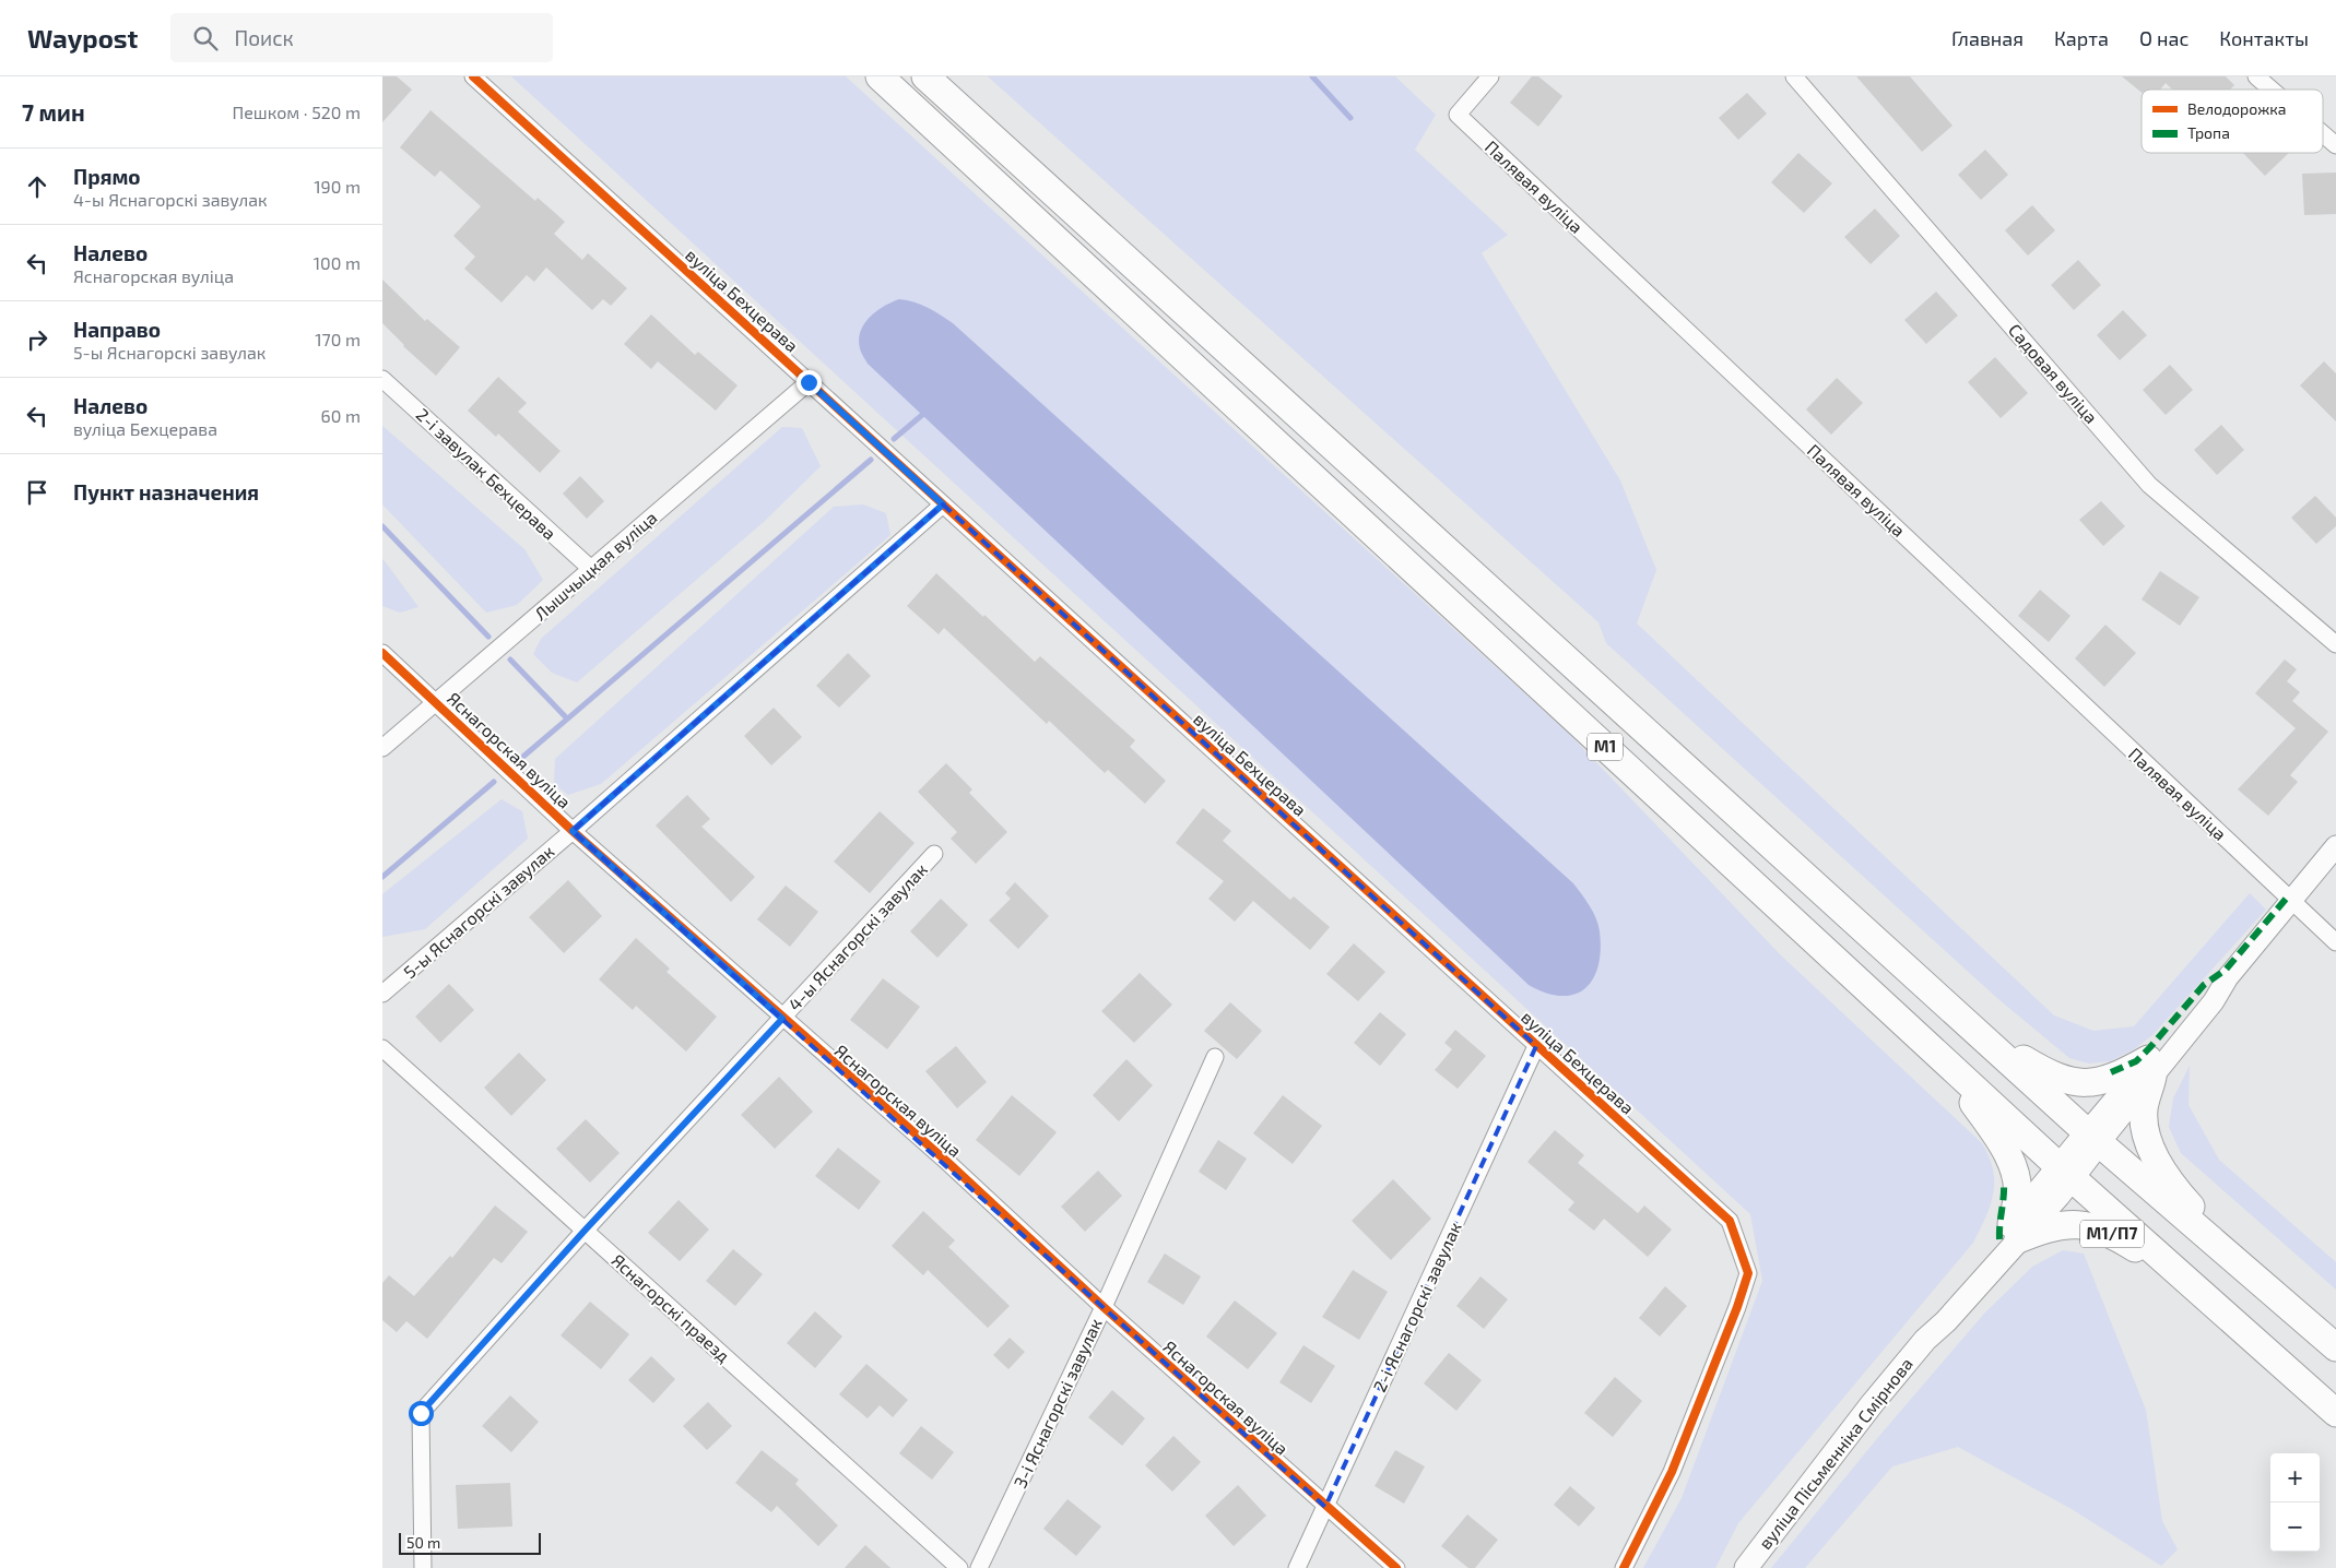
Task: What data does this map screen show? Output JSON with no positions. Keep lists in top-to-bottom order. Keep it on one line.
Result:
{"streets":{"highway":["М1","М1/П7"],"main road":["вуліца Пісьменніка Смірнова"],"street":["Палявая вуліца","вуліца Бехцерава","Садовая вуліца","2-і завулак Бехцерава","Лышчыцкая вуліца","Яснагорская вуліца","5-ы Яснагорскі завулак","4-ы Яснагорскі завулак","2-і Яснагорскі завулак","Яснагорскі праезд","3-і Яснагорскі завулак"]},"crossings":[["вуліца Бехцерава","Лышчыцкая вуліца"],["вуліца Бехцерава","5-ы Яснагорскі завулак"],["вуліца Бехцерава","2-і Яснагорскі завулак"],["2-і завулак Бехцерава","Лышчыцкая вуліца"],["Лышчыцкая вуліца","Яснагорская вуліца"],["М1","М1/П7"],["М1","вуліца Пісьменніка Смірнова"],["Яснагорская вуліца","5-ы Яснагорскі завулак"],["Яснагорская вуліца","4-ы Яснагорскі завулак"],["Яснагорская вуліца","2-і Яснагорскі завулак"],["Яснагорская вуліца","3-і Яснагорскі завулак"],["4-ы Яснагорскі завулак","Яснагорскі праезд"],["М1/П7","вуліца Пісьменніка Смірнова"]],"legend":["Велодорожка","Тропа"],"scale_bar":"50 m","page":{"header":"Waypost","search":"Поиск","nav":["Главная","Карта","О нас","Контакты"],"heading":["7 мин","Пешком · 520 m"],"list":[["Прямо","4-ы Яснагорскі завулак","190 m"],["Налево","Яснагорская вуліца","100 m"],["Направо","5-ы Яснагорскі завулак","170 m"],["Налево","вуліца Бехцерава","60 m"],"Пункт назначения"],"map_buttons":["+","−"],"scale":"50 m"}}
